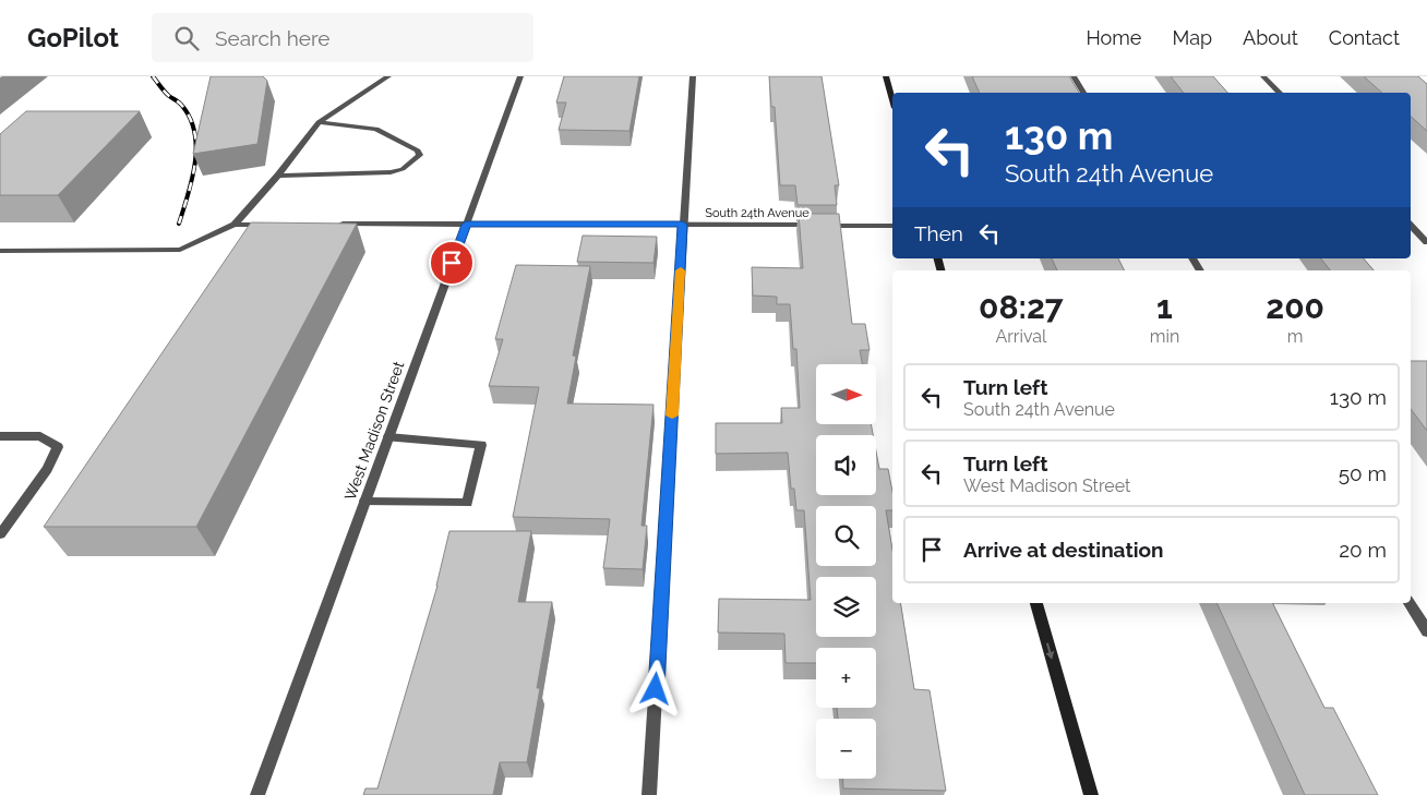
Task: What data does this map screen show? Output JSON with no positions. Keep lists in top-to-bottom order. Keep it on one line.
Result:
{"streets":{"street":["South 24th Avenue","West Madison Street"]},"crossings":[["South 24th Avenue","West Madison Street"]],"north":"right","page":{"header":"GoPilot","search":"Search here","nav":["Home","Map","About","Contact"],"turn":["130 m","South 24th Avenue"],"then":"Then","eta":["08:27","Arrival","1","min","200","m"],"list":[{"name":"Turn left","note":"South 24th Avenue","value":"130 m"},{"name":"Turn left","note":"West Madison Street","value":"50 m"},{"name":"Arrive at destination","value":"20 m"}],"map_buttons":["+","−"]}}
